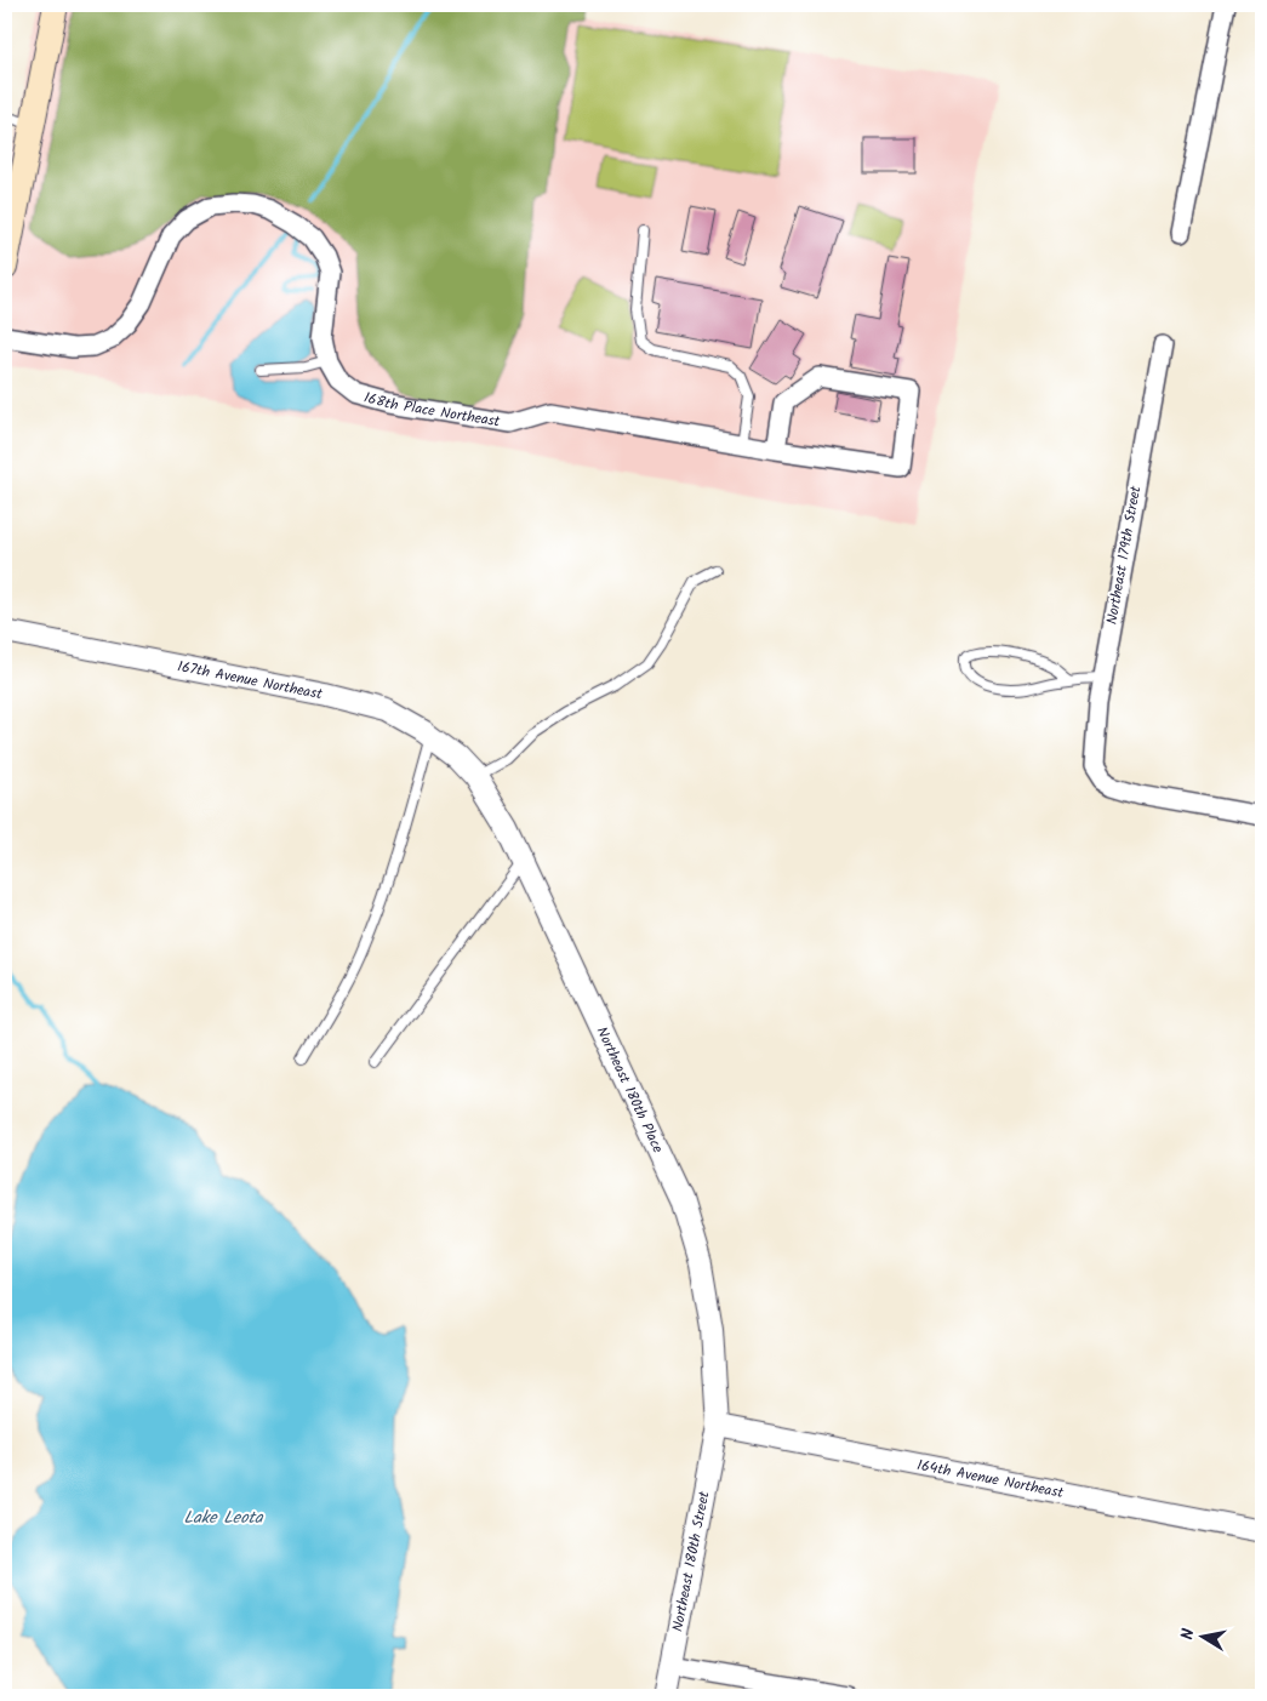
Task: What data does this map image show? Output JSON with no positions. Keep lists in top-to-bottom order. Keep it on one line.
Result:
{"streets":{"street":["168th Place Northeast","Northeast 179th Street","167th Avenue Northeast","Northeast 180th Place","164th Avenue Northeast","Northeast 180th Street"]},"crossings":[["167th Avenue Northeast","Northeast 180th Place"],["Northeast 180th Place","164th Avenue Northeast"],["Northeast 180th Place","Northeast 180th Street"],["164th Avenue Northeast","Northeast 180th Street"]],"water":["Lake Leota"],"north":"left"}
